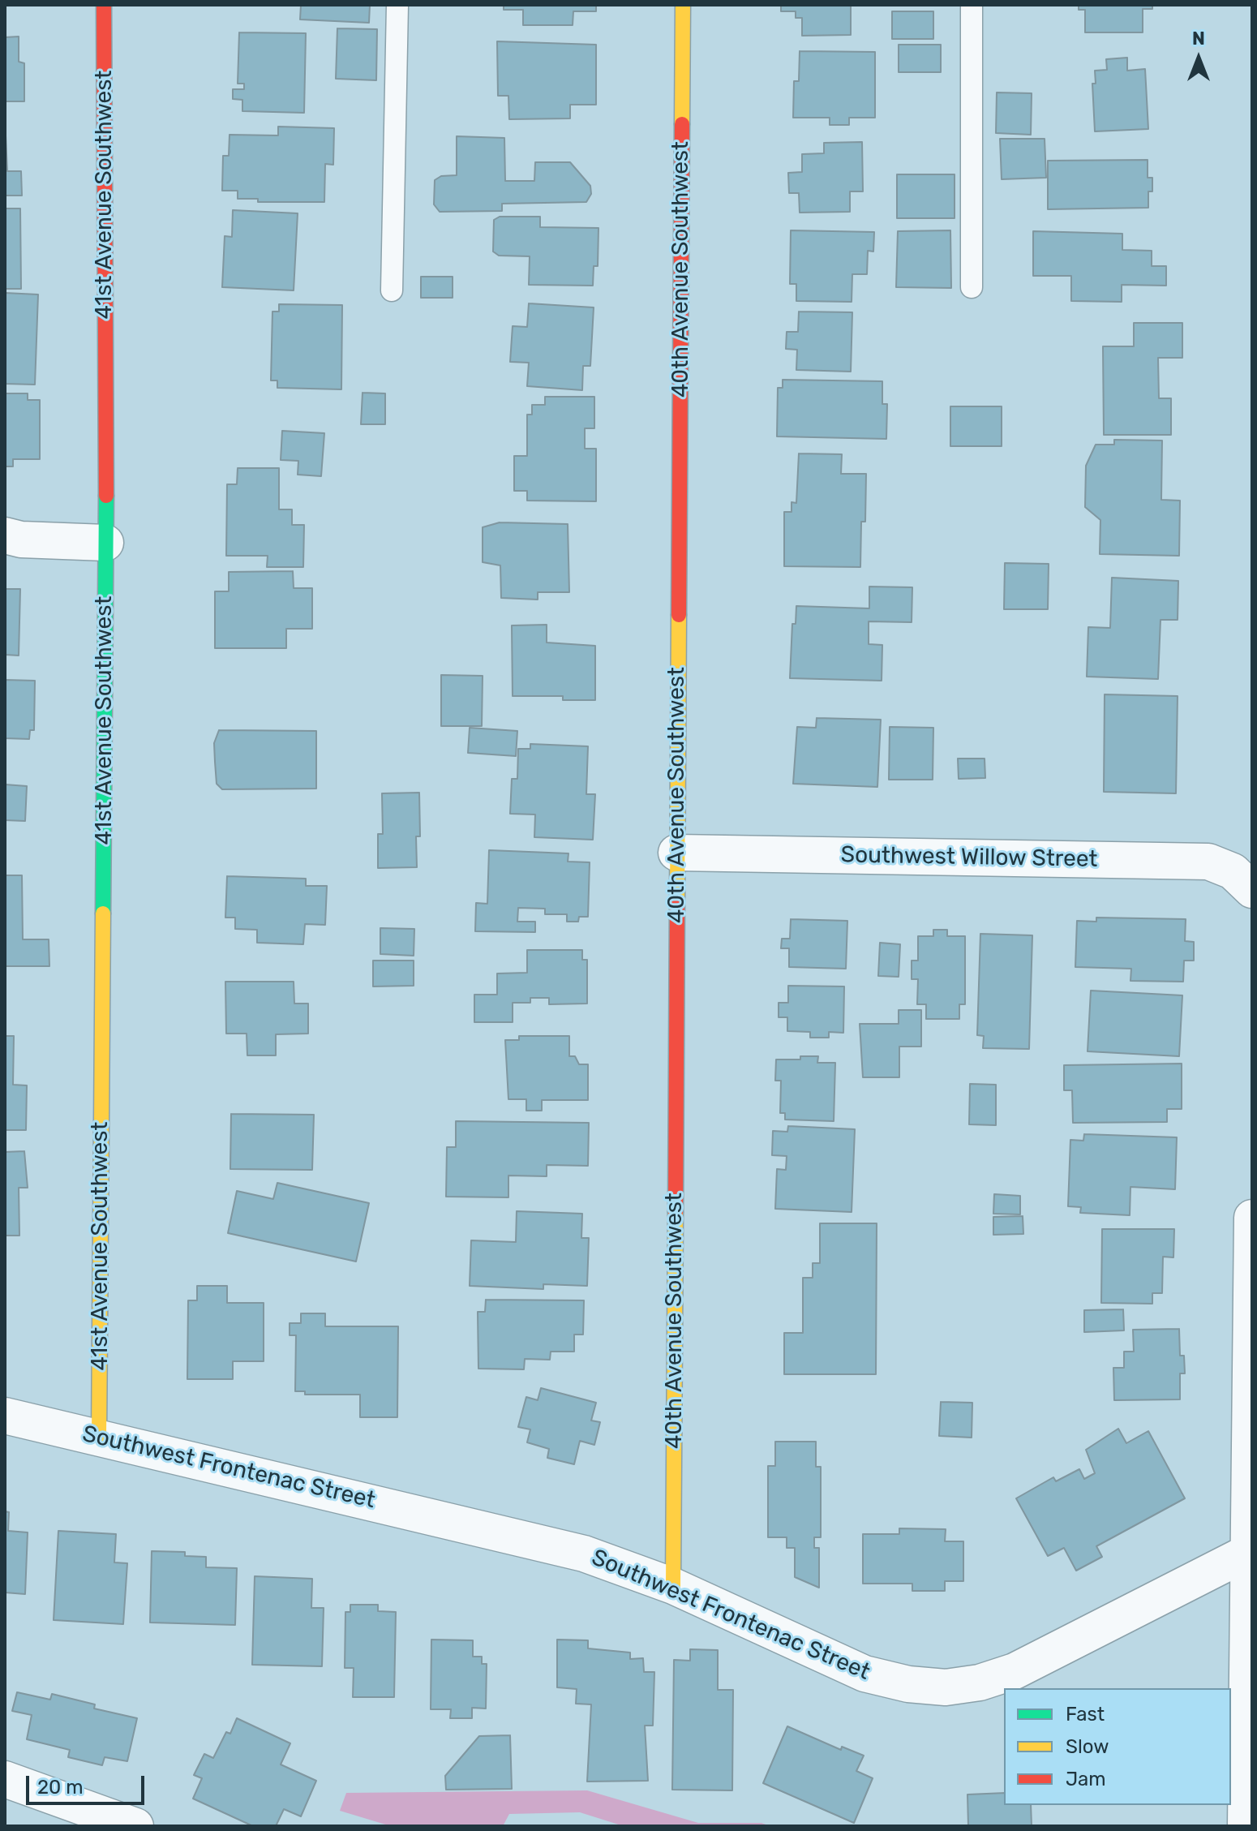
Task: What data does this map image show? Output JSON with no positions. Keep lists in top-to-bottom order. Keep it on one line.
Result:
{"streets":{"street":["41st Avenue Southwest","40th Avenue Southwest","Southwest Willow Street","Southwest Frontenac Street"]},"crossings":[["41st Avenue Southwest","Southwest Frontenac Street"],["40th Avenue Southwest","Southwest Willow Street"],["40th Avenue Southwest","Southwest Frontenac Street"]],"legend":["Fast","Slow","Jam"],"scale_bar":"20 m","north":"top"}
